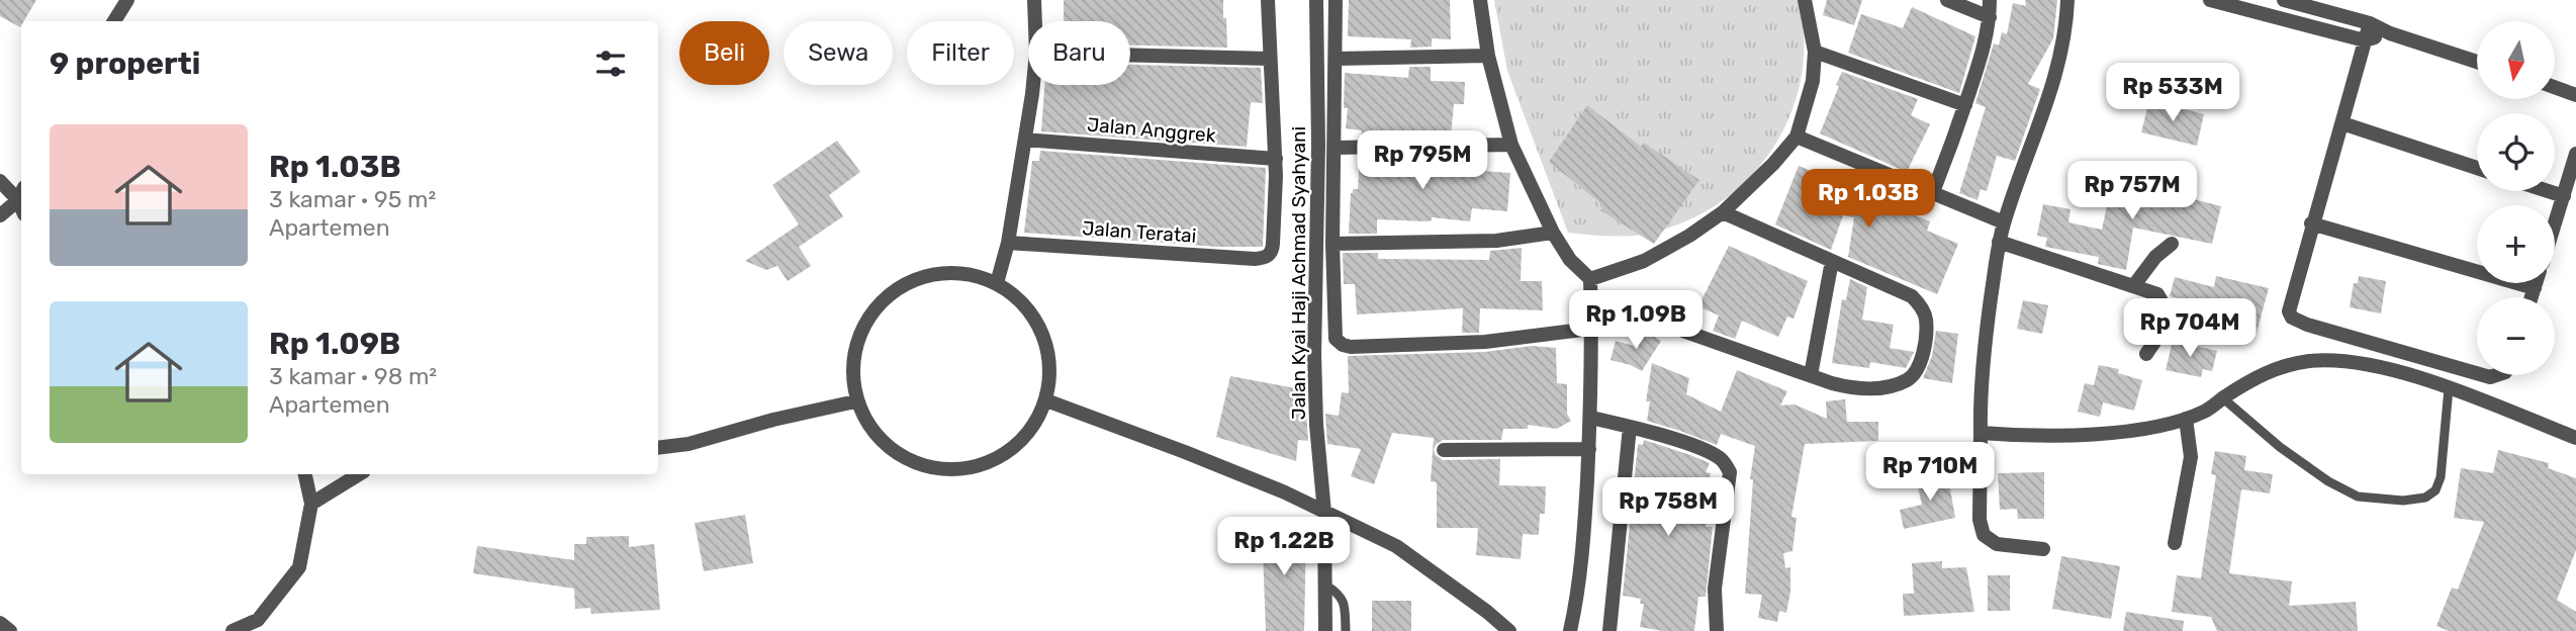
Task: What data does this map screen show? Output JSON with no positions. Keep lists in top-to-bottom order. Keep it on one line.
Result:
{"streets":{"street":["Jalan Anggrek","Jalan Teratai","Jalan Kyai Haji Achmad Syahyani"]},"crossings":[["Jalan Anggrek","Jalan Teratai"]],"north":"bottom","page":{"map_buttons":["+","−"],"chip":["Beli","Sewa","Filter","Baru"],"heading":"9 properti","price":["Rp 533M","Rp 795M","Rp 757M","Rp 1.03B","Rp 1.09B","Rp 704M","Rp 710M","Rp 758M","Rp 1.22B"],"list":[{"name":"Rp 1.03B","note":"3 kamar · 95 m² · Apartemen"},{"name":"Rp 1.09B","note":"3 kamar · 98 m² · Apartemen"}]}}
